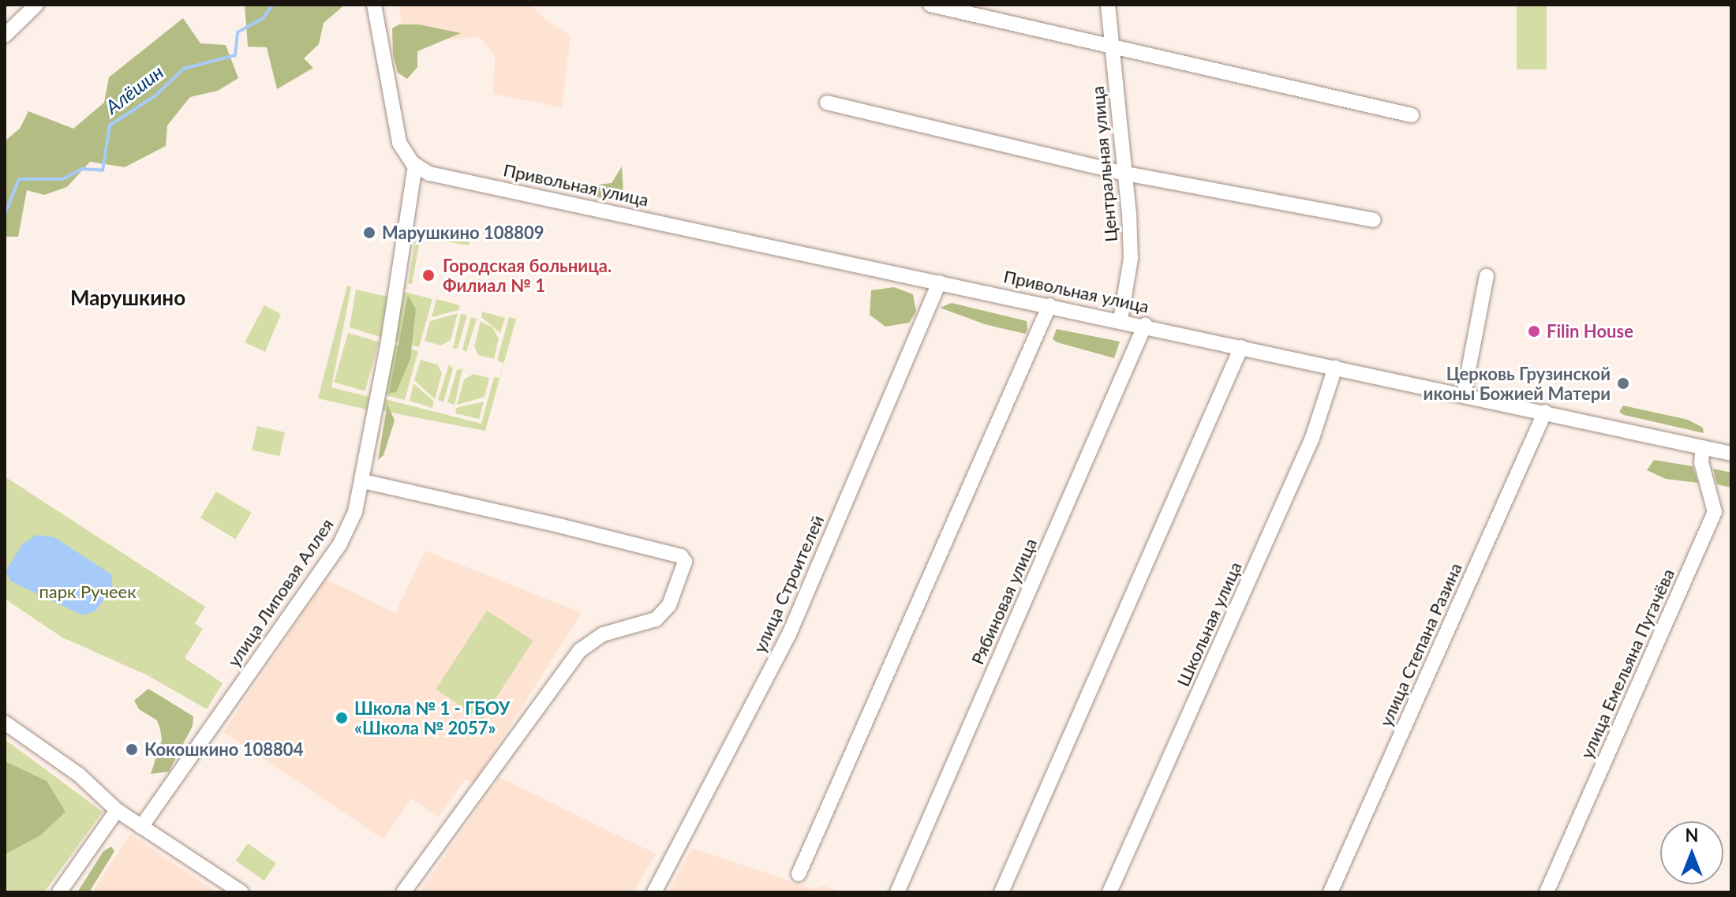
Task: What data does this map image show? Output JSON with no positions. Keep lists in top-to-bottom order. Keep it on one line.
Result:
{"streets":{"street":["Центральная улица","Привольная улица","улица Строителей","улица Липовая Аллея","Рябиновая улица","Школьная улица","улица Степана Разина","улица Емельяна Пугачёва"]},"crossings":[["Центральная улица","Привольная улица"],["Привольная улица","улица Строителей"],["Привольная улица","улица Липовая Аллея"],["Привольная улица","Рябиновая улица"],["Привольная улица","Школьная улица"],["Привольная улица","улица Степана Разина"],["Привольная улица","улица Емельяна Пугачёва"]],"districts":["Марушкино"],"water":["Алёшин"],"parks":["парк Ручеек"],"places":["Марушкино 108809","Городская больница. Филиал № 1","Filin House","Церковь Грузинской иконы Божией Матери","Школа № 1 - ГБОУ «Школа № 2057»","Кокошкино 108804"],"north":"top"}
